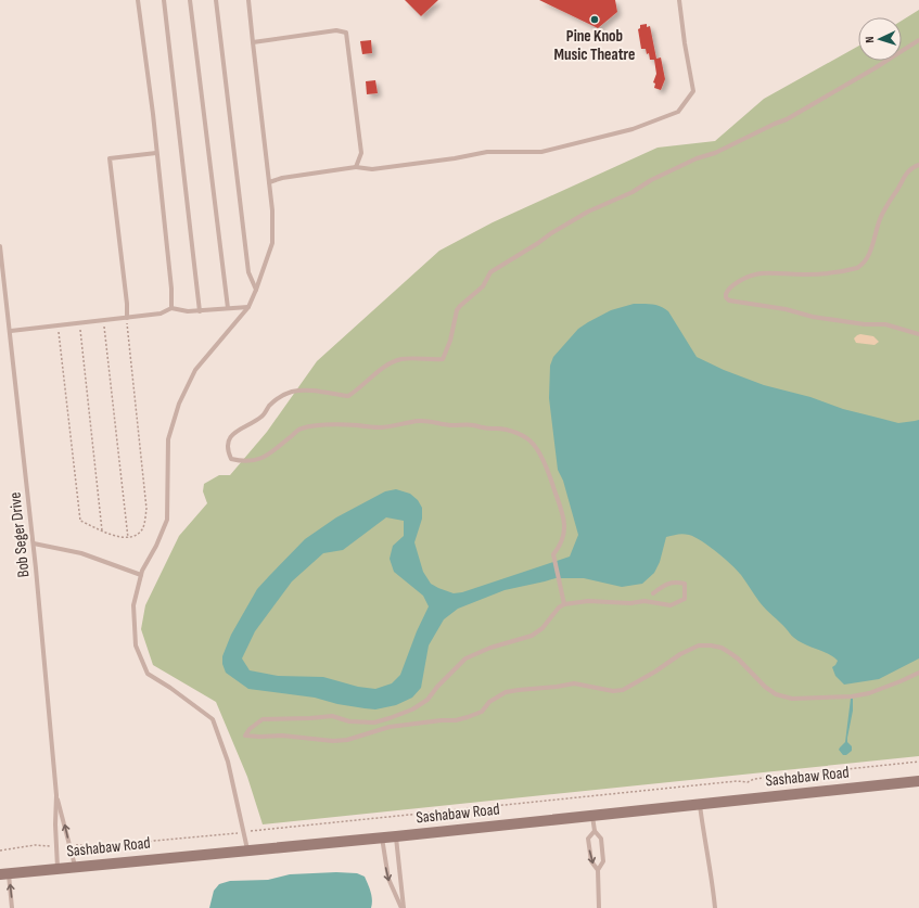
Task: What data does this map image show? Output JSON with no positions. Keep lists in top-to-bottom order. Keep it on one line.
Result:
{"streets":{"main road":["Sashabaw Road"],"lane":["Bob Seger Drive"]},"crossings":[["Bob Seger Drive","Sashabaw Road"]],"places":["Pine Knob Music Theatre"],"north":"left"}
